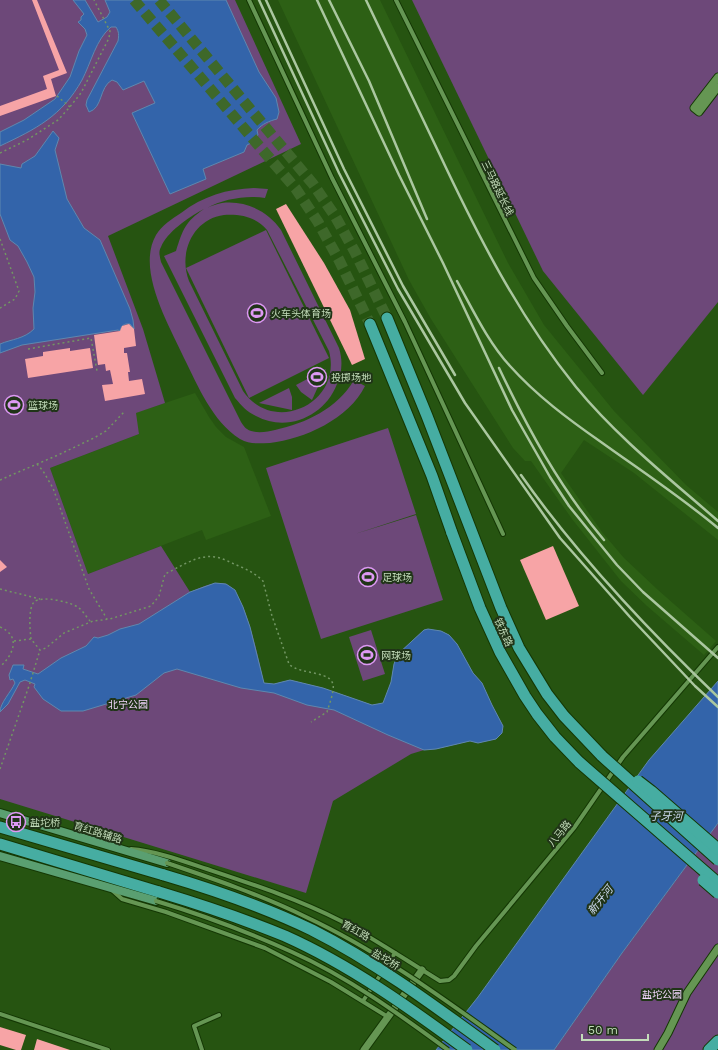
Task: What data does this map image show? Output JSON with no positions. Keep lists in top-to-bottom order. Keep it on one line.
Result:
{"streets":{"highway":["铁东路","盐坨桥"],"main road":["育红路辅路"],"street":["三马路延长线","八马路","育红路"]},"crossings":[["育红路辅路","八马路"],["育红路辅路","育红路"]],"water":["子牙河","新开河"],"parks":["北宁公园","盐坨公园"],"places":{"sports":["火车头体育场","投掷场地","篮球场","足球场","网球场"],"bus stop":["盐坨桥"]},"scale_bar":"50 m"}
